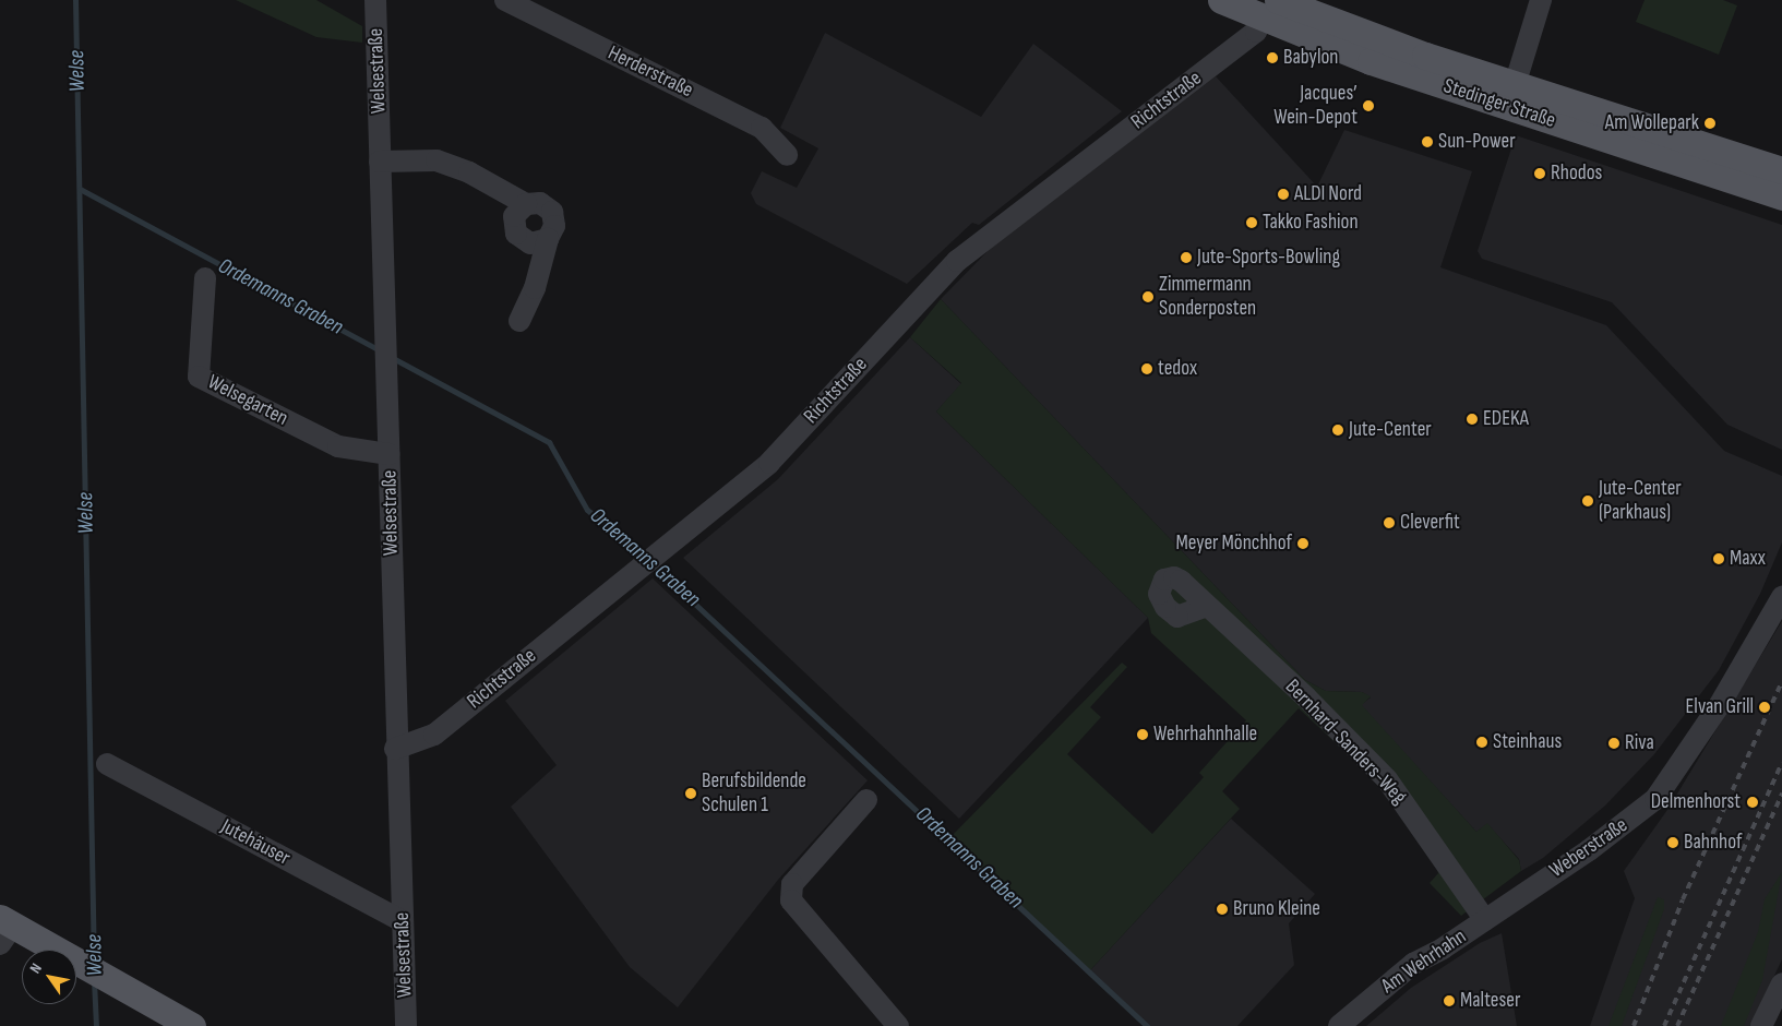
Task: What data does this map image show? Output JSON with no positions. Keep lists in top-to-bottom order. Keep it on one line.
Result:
{"streets":{"main road":["Stedinger Straße"],"street":["Welsestraße","Herderstraße","Richtstraße","Welsegarten","Bernhard-Sanders-Weg","Jutehäuser","Weberstraße","Am Wehrhahn"]},"crossings":[["Welsestraße","Richtstraße"],["Welsestraße","Welsegarten"],["Welsestraße","Jutehäuser"],["Richtstraße","Stedinger Straße"],["Bernhard-Sanders-Weg","Weberstraße"],["Bernhard-Sanders-Weg","Am Wehrhahn"],["Weberstraße","Am Wehrhahn"]],"water":["Welse","Ordemanns Graben"],"places":["Babylon","Jacques’ Wein-Depot","Am Wollepark","Sun-Power","Rhodos","ALDI Nord","Takko Fashion","Jute-Sports-Bowling","Zimmermann Sonderposten","tedox","EDEKA","Jute-Center","Jute-Center (Parkhaus)","Cleverfit","Meyer Mönchhof","Maxx","Elvan Grill","Wehrhahnhalle","Steinhaus","Riva","Berufsbildende Schulen 1","Delmenhorst","Bahnhof","Bruno Kleine","Malteser"],"north":"top left"}
